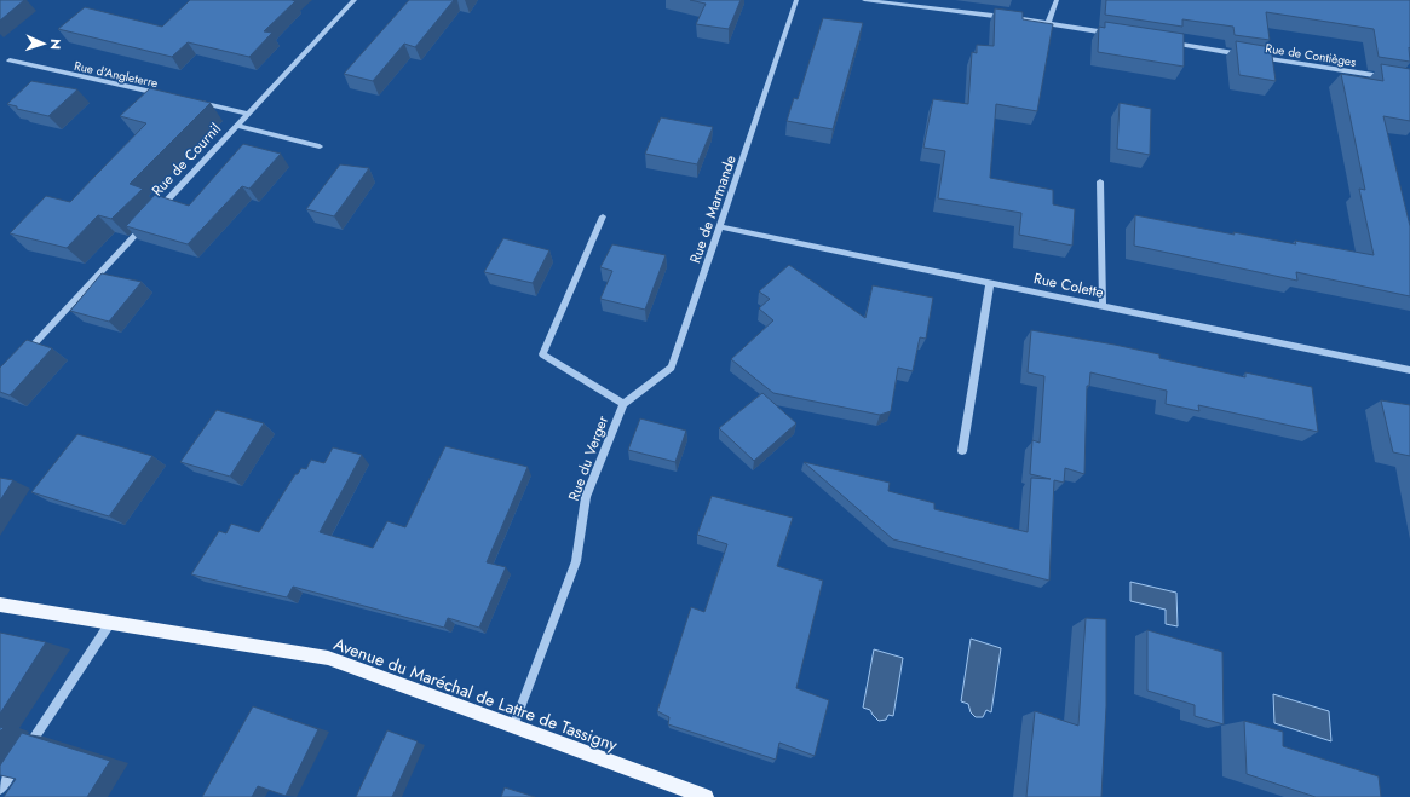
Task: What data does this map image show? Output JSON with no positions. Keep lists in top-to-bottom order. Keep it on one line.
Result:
{"streets":{"main road":["Avenue du Maréchal de Lattre de Tassigny"],"street":["Rue de Contièges","Rue d'Angleterre","Rue de Cournil","Rue de Marmande","Rue Colette","Rue du Verger"]},"crossings":[["Rue de Marmande","Rue Colette"],["Rue de Marmande","Rue du Verger"],["Rue du Verger","Avenue du Maréchal de Lattre de Tassigny"]],"north":"right"}
